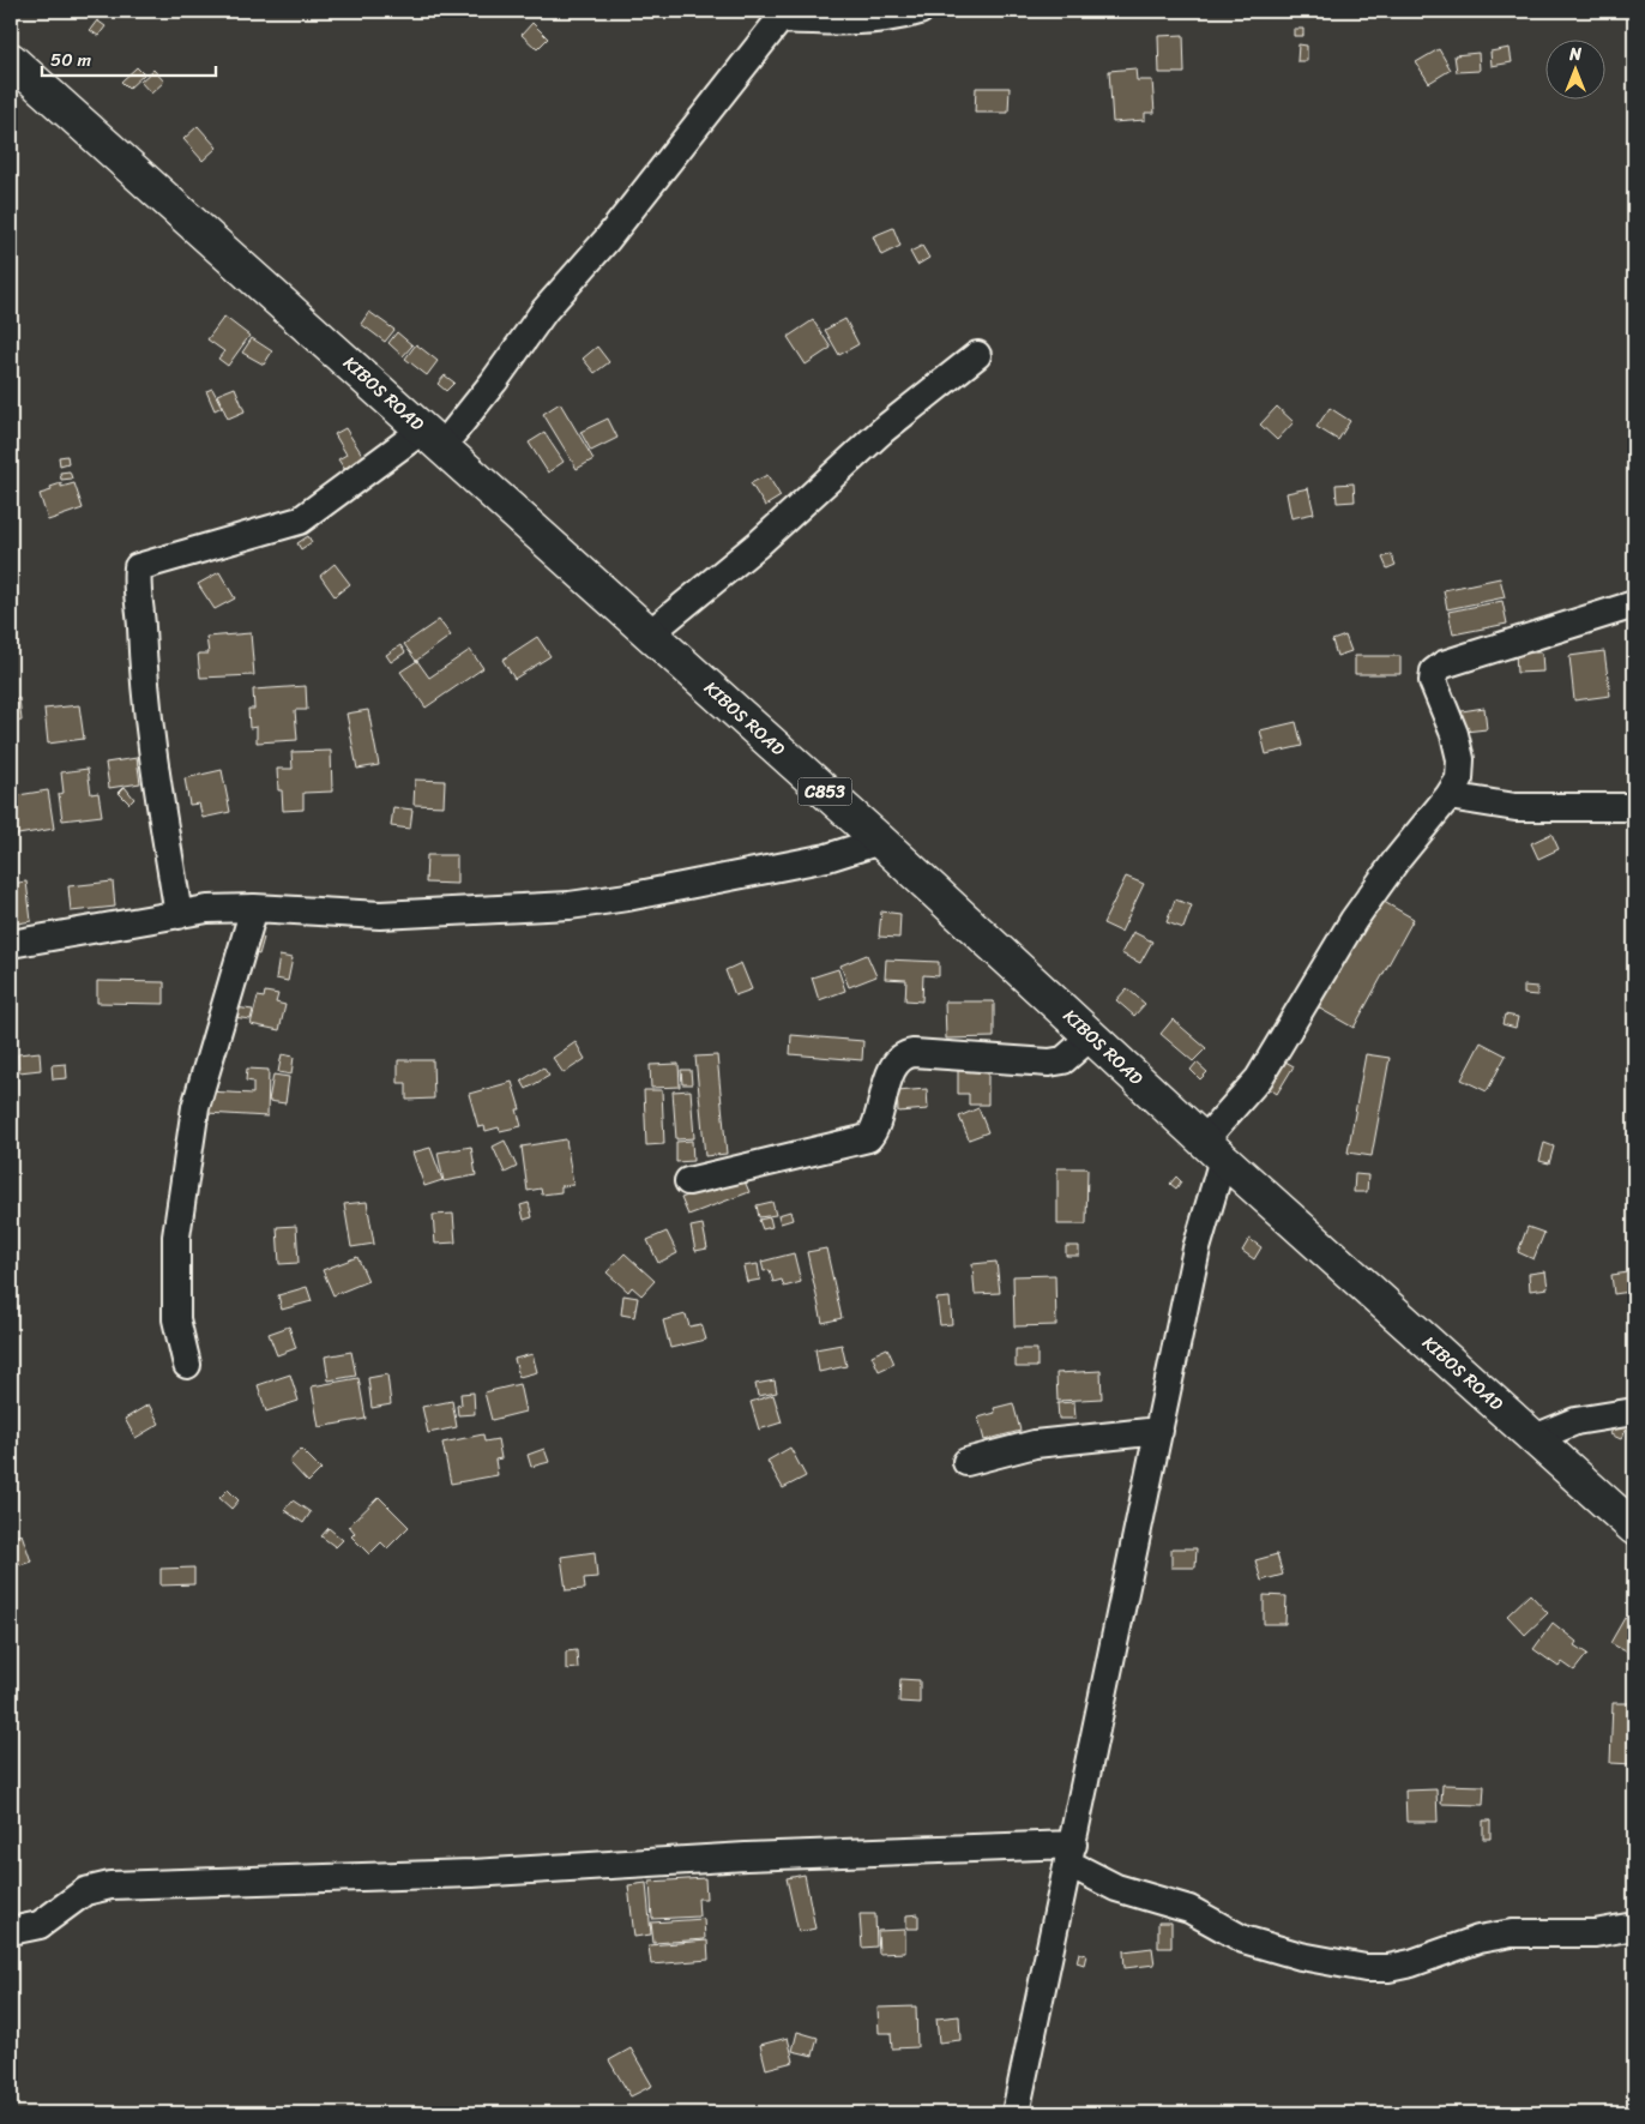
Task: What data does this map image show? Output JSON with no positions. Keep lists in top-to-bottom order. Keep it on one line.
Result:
{"streets":{"main road":["KIBOS ROAD","C853"]},"scale_bar":"50 m","north":"top"}
